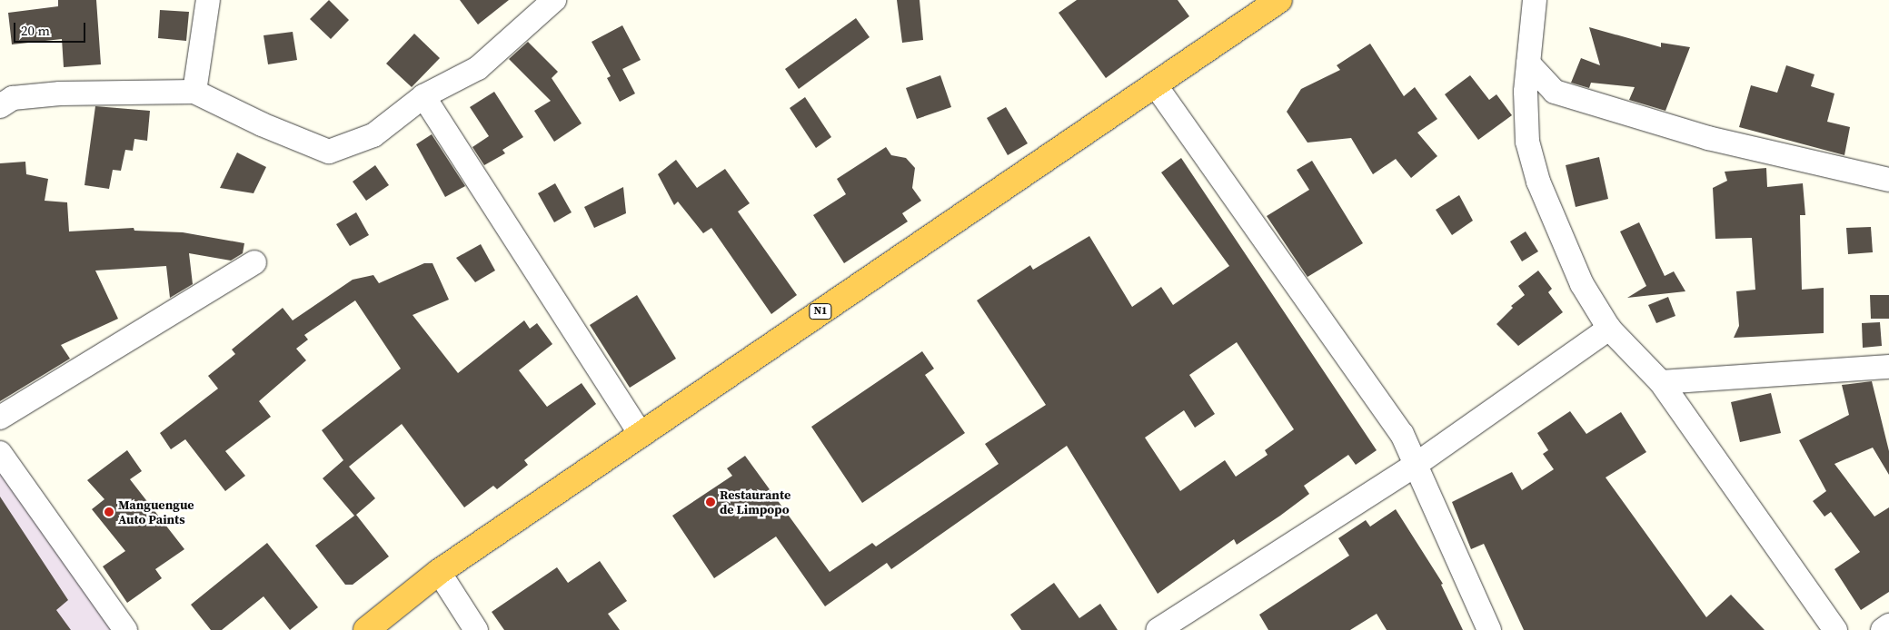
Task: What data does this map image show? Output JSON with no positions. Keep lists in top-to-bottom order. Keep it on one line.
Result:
{"streets":{"highway":["N1"]},"places":["Restaurante de Limpopo","Manguengue Auto Paints"],"scale_bar":"20 m"}
